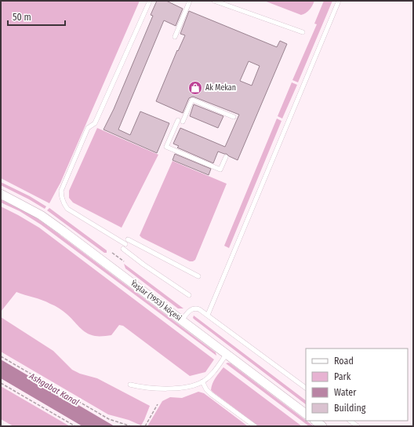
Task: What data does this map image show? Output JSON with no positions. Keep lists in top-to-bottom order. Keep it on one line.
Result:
{"streets":{"street":["Ýaşlar (1953) köçesi"]},"water":["Ashgabat Kanal"],"places":{"shop":["Ak Mekan"]},"legend":["Road","Park","Water","Building"],"scale_bar":"50 m"}
